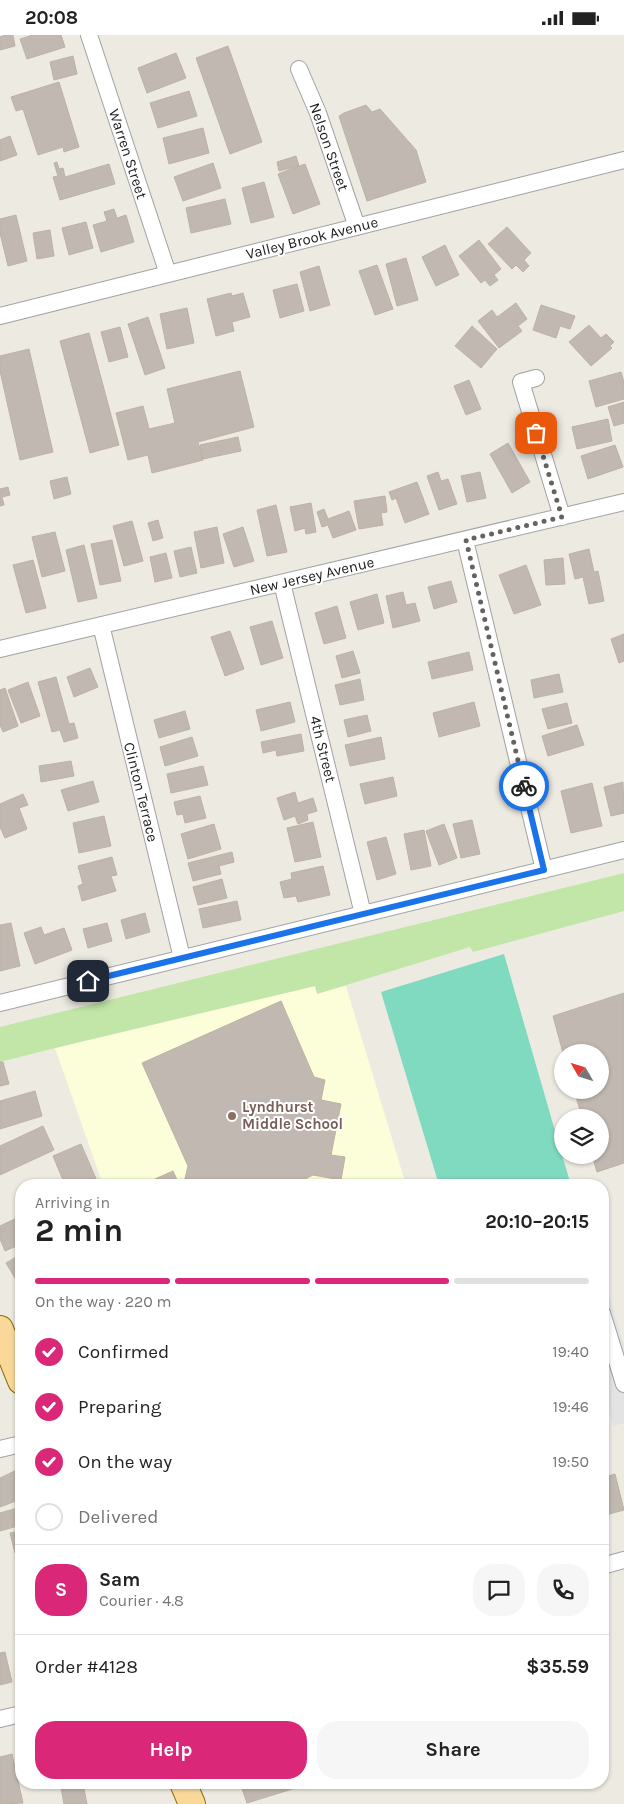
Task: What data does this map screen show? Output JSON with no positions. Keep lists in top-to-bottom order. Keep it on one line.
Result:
{"streets":{"street":["Nelson Street","Warren Street","Valley Brook Avenue","New Jersey Avenue","4th Street","Clinton Terrace"]},"crossings":[["Nelson Street","Valley Brook Avenue"],["Warren Street","Valley Brook Avenue"],["New Jersey Avenue","4th Street"],["New Jersey Avenue","Clinton Terrace"]],"places":["Lyndhurst Middle School"],"north":"top left","page":{"status":"20:08","heading":["2 min","Arriving in","20:10–20:15"],"panel":["Sam","Courier · 4.8","Order #4128","$35.59"],"bar":"On the way · 220 m","list":[["Confirmed","19:40"],["Preparing","19:46"],["On the way","19:50"],"Delivered"],"round":"S","buttons":["Help","Share"]}}
